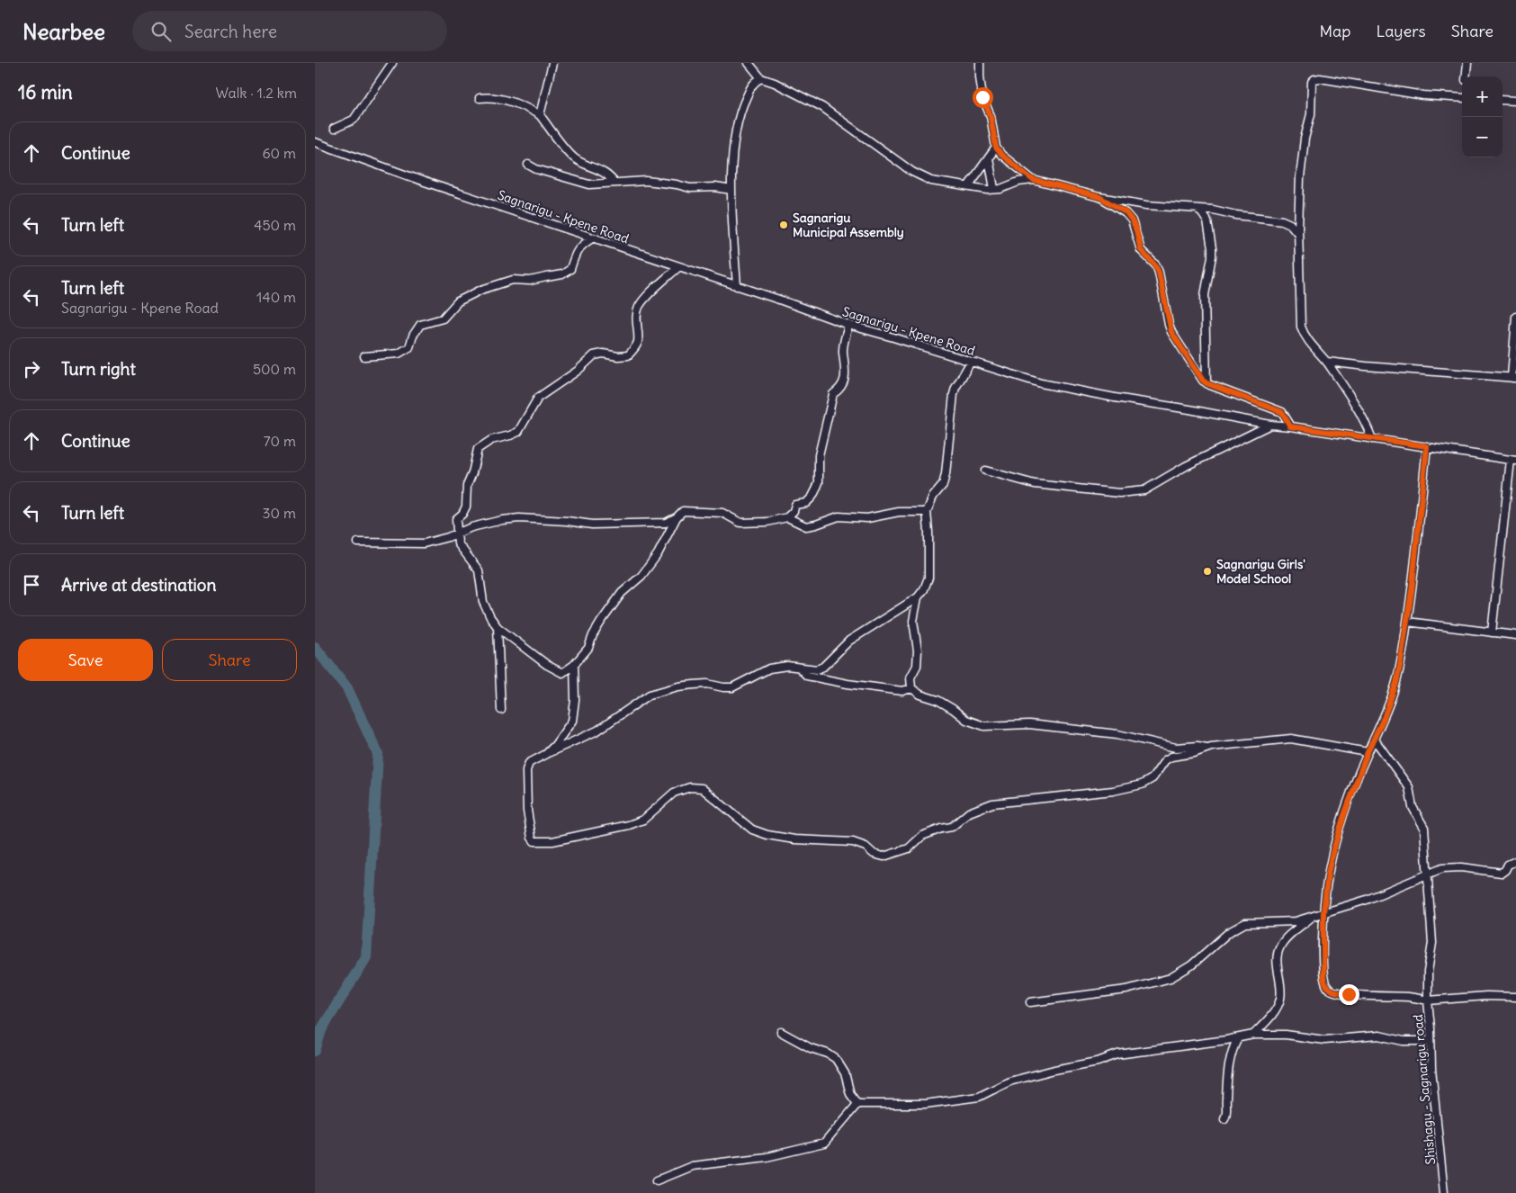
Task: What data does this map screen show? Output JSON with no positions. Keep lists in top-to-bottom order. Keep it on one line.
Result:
{"streets":{"street":["Sagnarigu - Kpene Road","Shishagu - Sagnarigu road"]},"places":["Sagnarigu Municipal Assembly","Sagnarigu Girls' Model School"],"page":{"header":"Nearbee","search":"Search here","nav":["Map","Layers","Share"],"heading":["16 min","Walk · 1.2 km"],"map_buttons":["+","−"],"list":[["Continue","60 m"],["Turn left","450 m"],["Turn left","Sagnarigu - Kpene Road","140 m"],["Turn right","500 m"],["Continue","70 m"],["Turn left","30 m"],"Arrive at destination"],"buttons":["Save","Share"]}}
